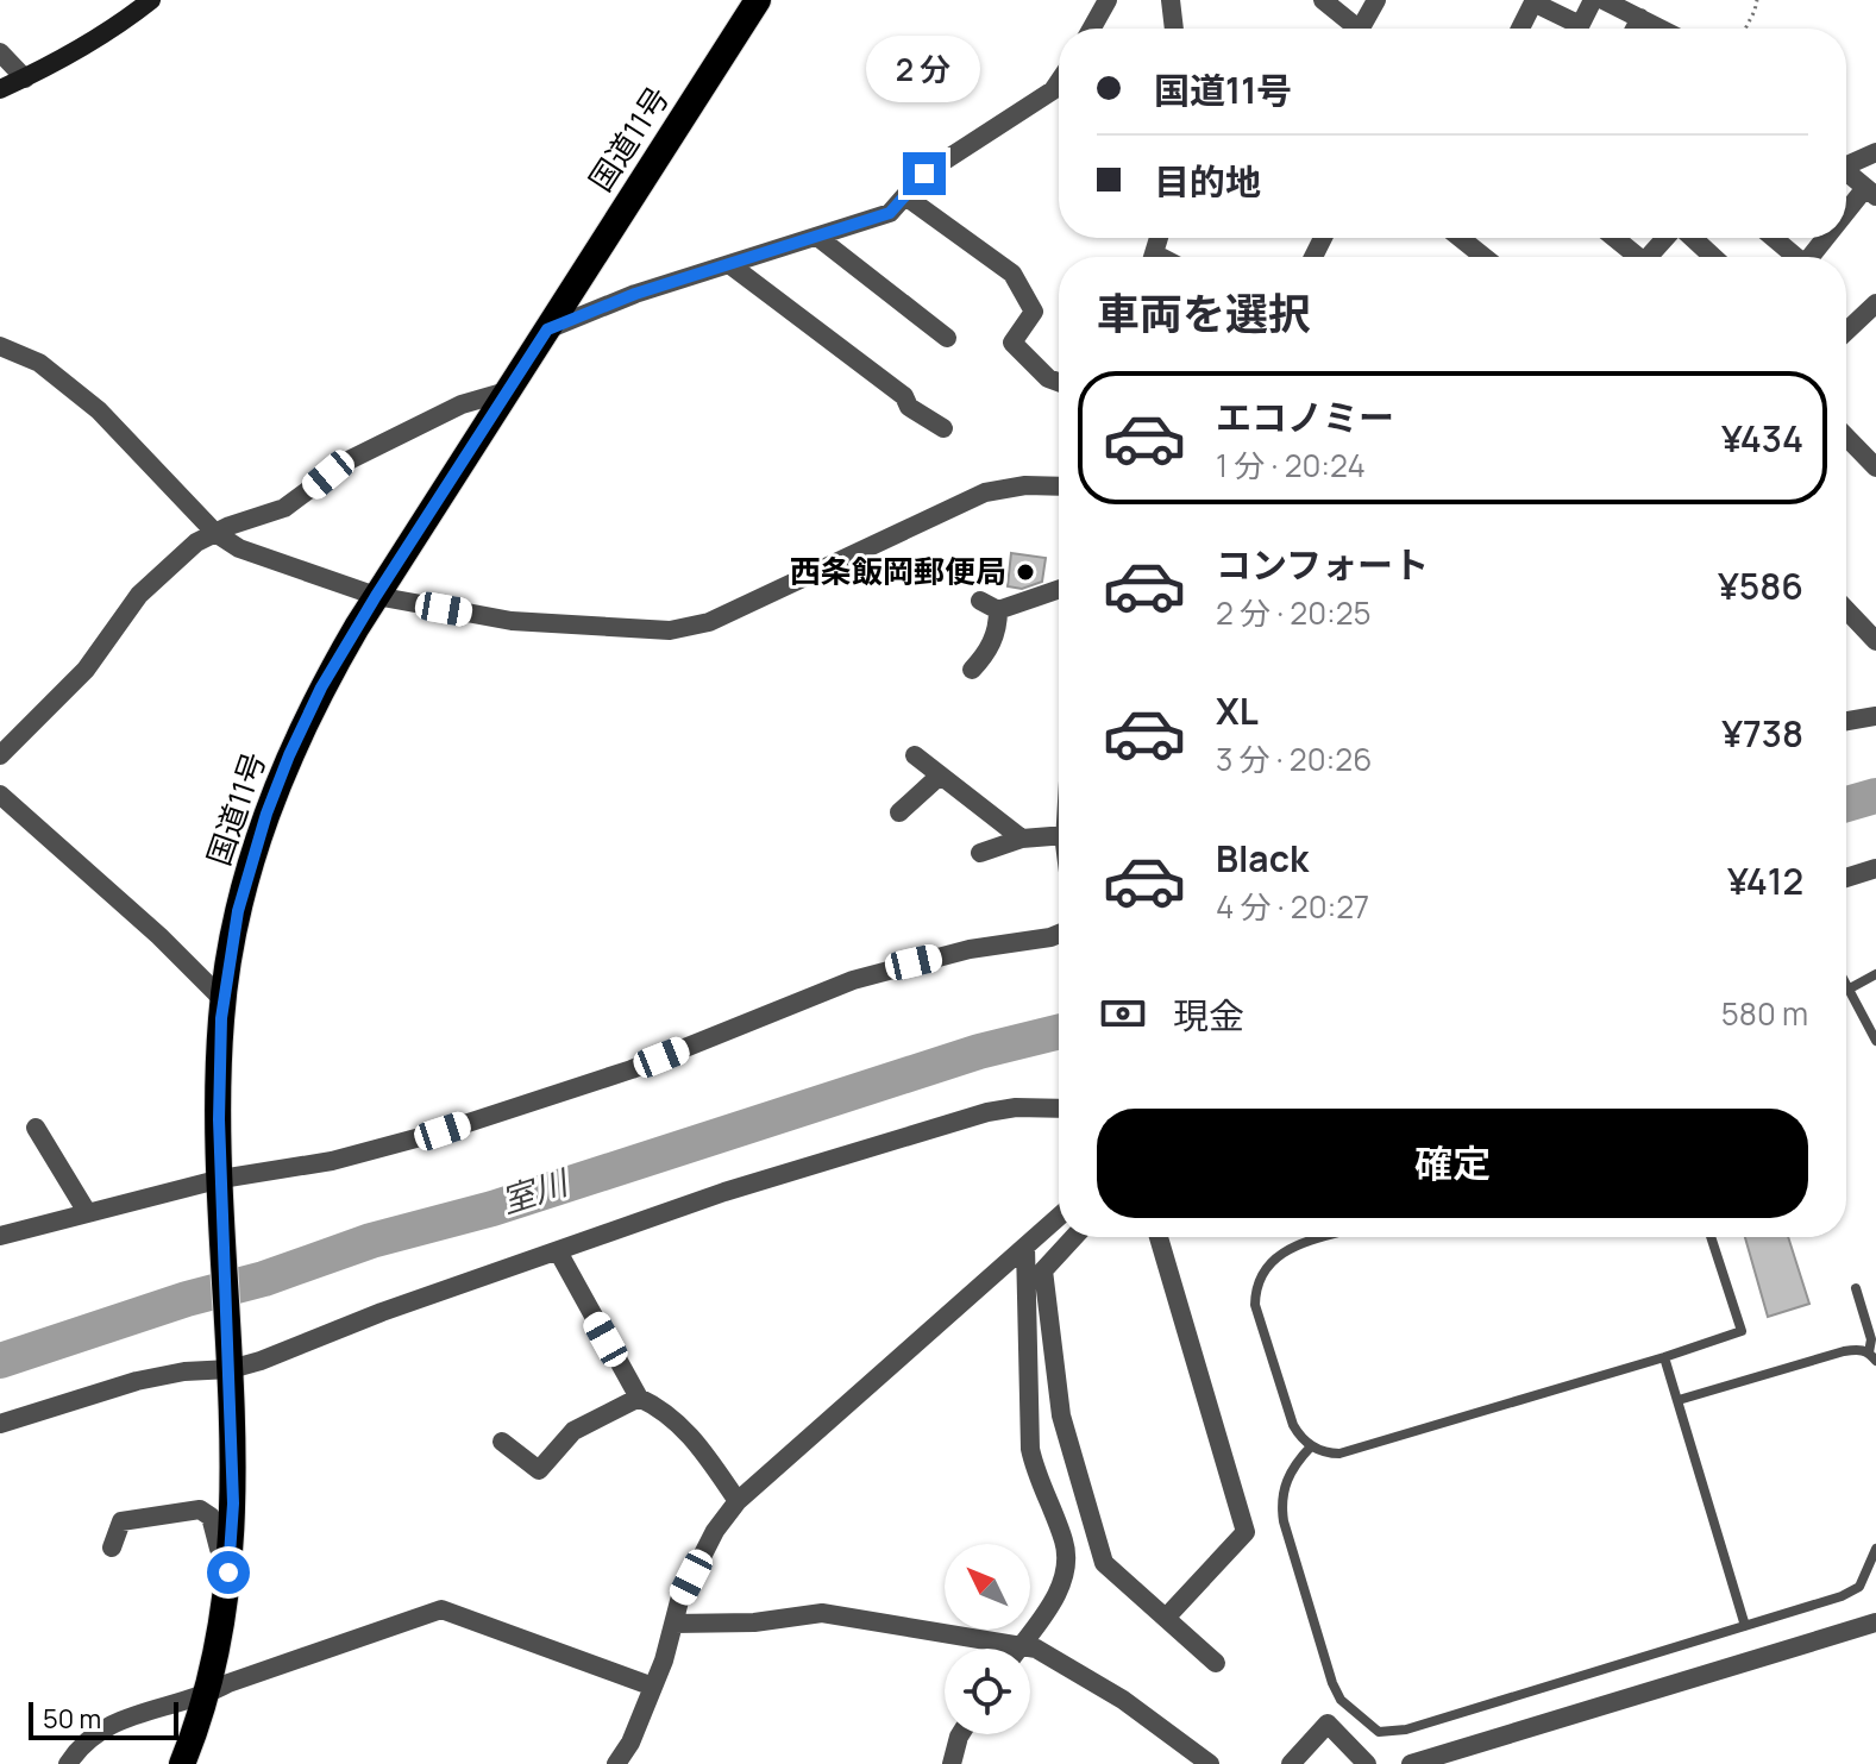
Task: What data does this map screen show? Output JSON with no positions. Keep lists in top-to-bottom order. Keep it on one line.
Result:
{"streets":{"highway":["国道11号"]},"water":["室川"],"places":["西条飯岡郵便局"],"scale_bar":"50 m","north":"top left","page":{"banner":["国道11号","目的地"],"bubble":"2 分","heading":"車両を選択","list":[{"name":"エコノミー","note":"1 分 · 20:24","value":"¥434"},{"name":"コンフォート","note":"2 分 · 20:25","value":"¥586"},{"name":"XL","note":"3 分 · 20:26","value":"¥738"},{"name":"Black","note":"4 分 · 20:27","value":"¥412"}],"pay":["現金","580 m"],"buttons":"確定","scale":"50 m"}}
